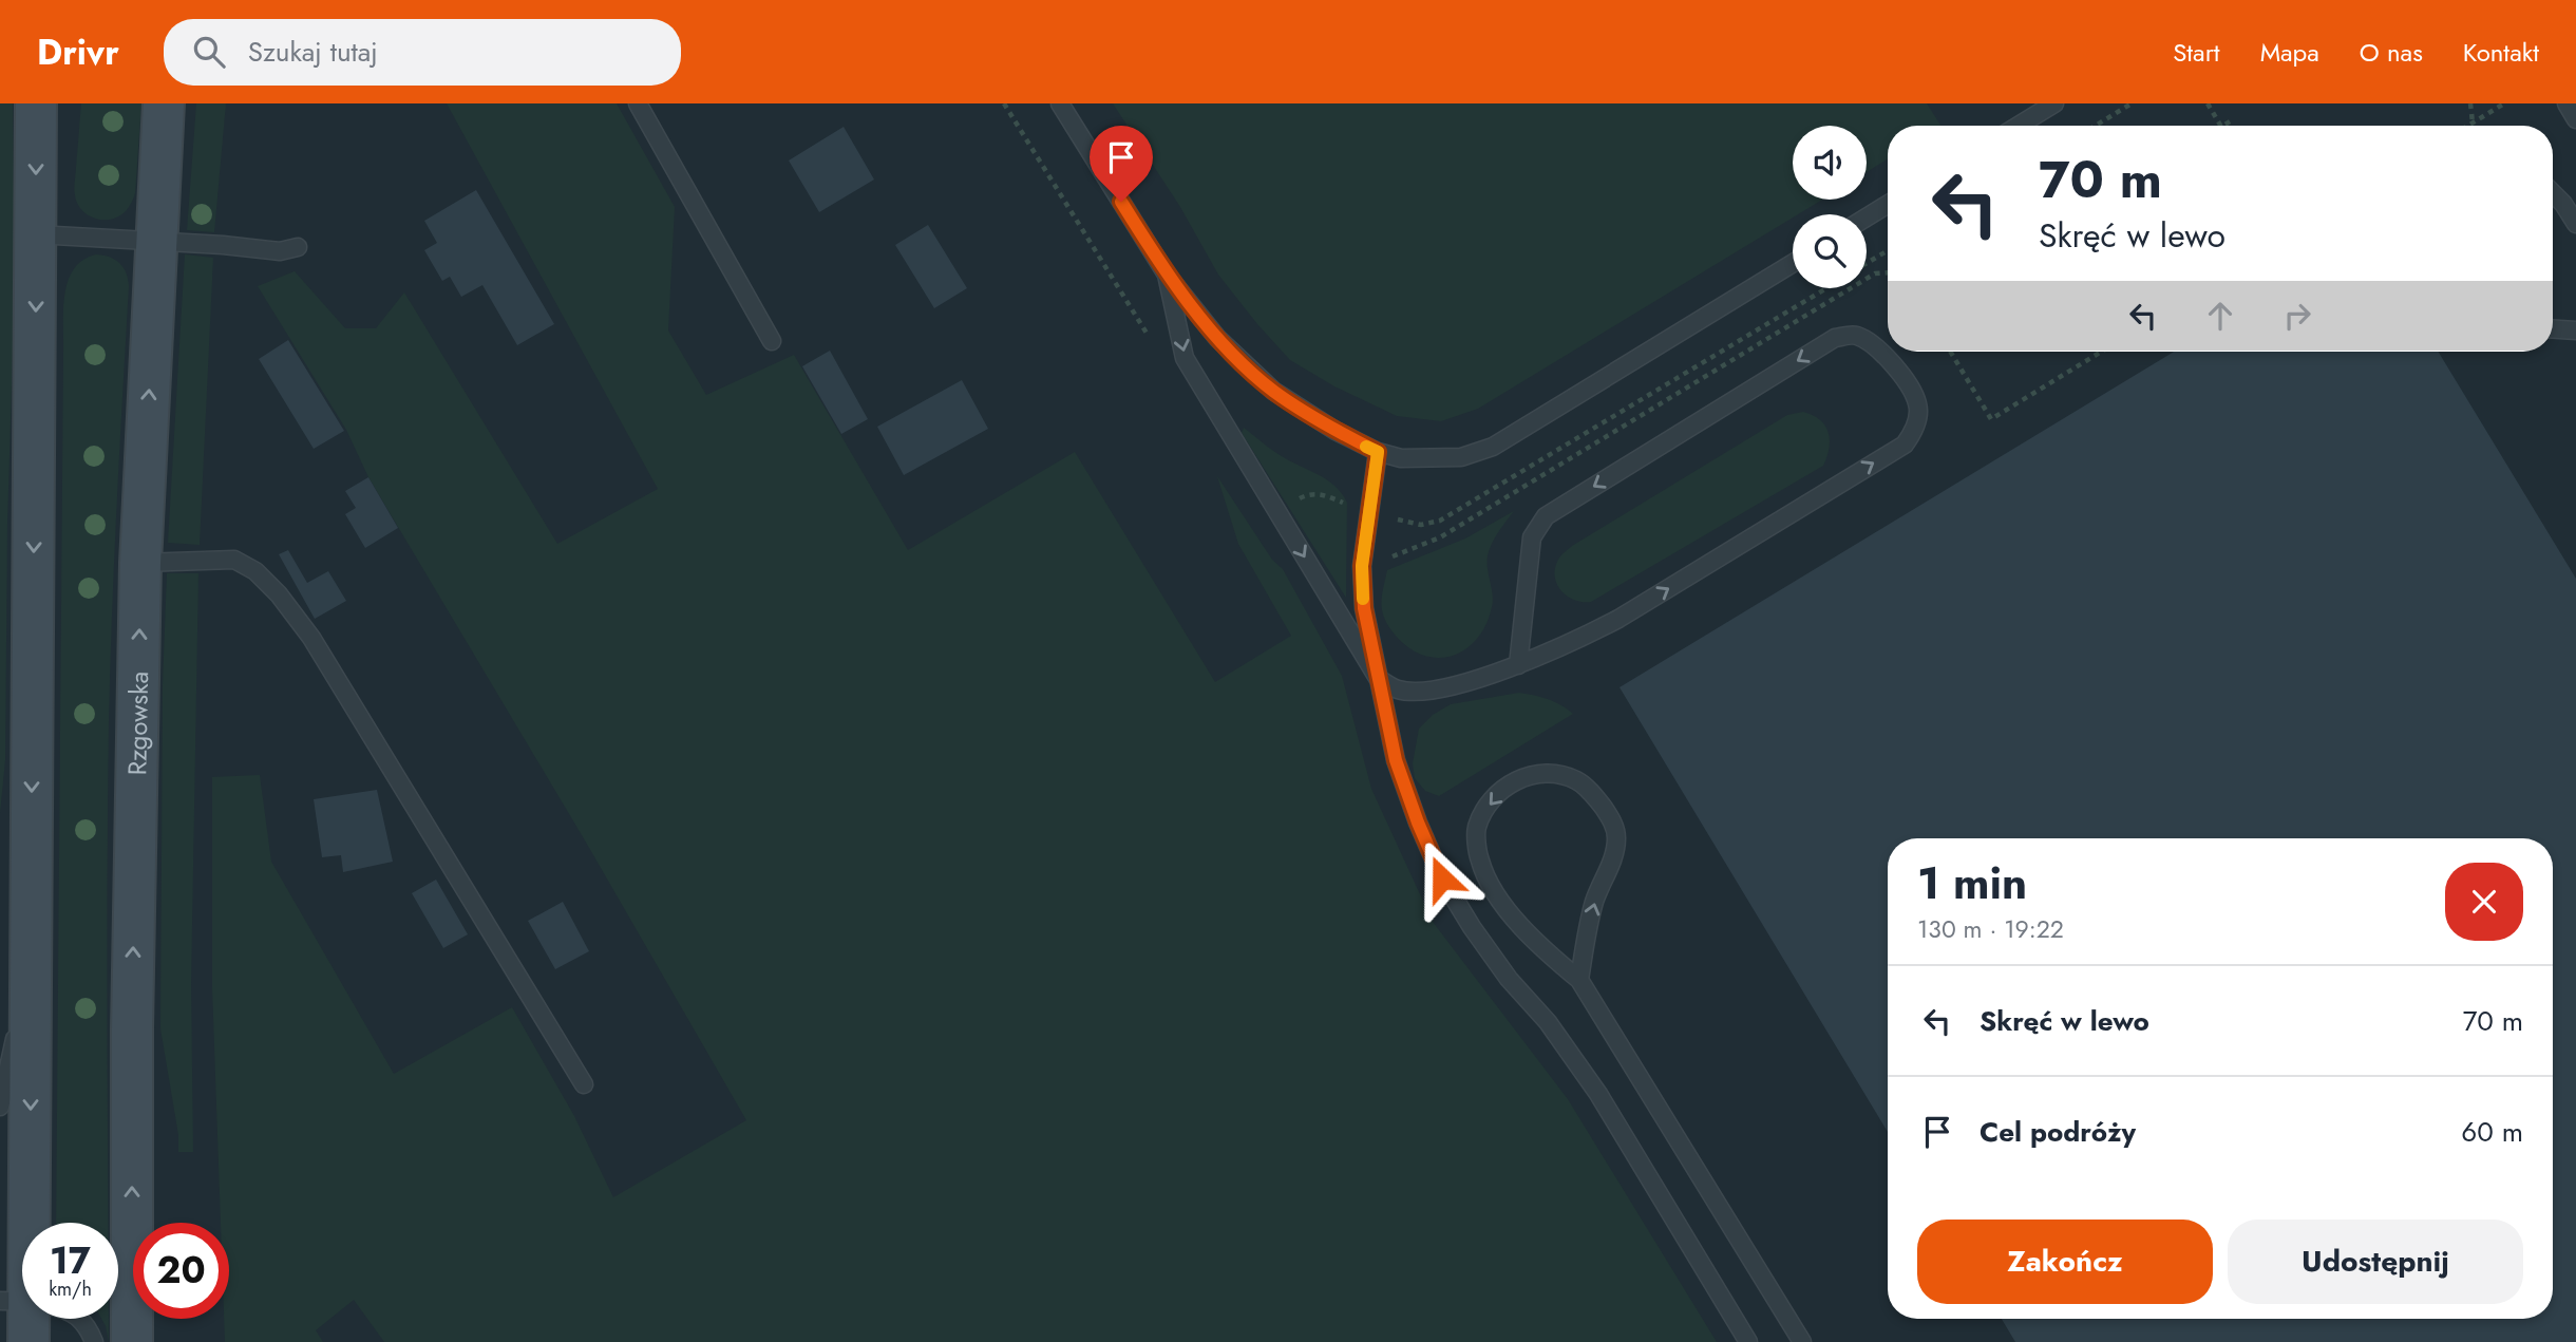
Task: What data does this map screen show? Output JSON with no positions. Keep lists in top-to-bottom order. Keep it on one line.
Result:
{"streets":{"main road":["Rzgowska"]},"page":{"header":"Drivr","search":"Szukaj tutaj","nav":["Start","Mapa","O nas","Kontakt"],"turn":["70 m","Skręć w lewo"],"heading":["1 min","130 m · 19:22"],"list":[{"name":"Skręć w lewo","value":"70 m"},{"name":"Cel podróży","value":"60 m"}],"buttons":["Zakończ","Udostępnij"],"speed":"17 km/h","limit":"20"}}
